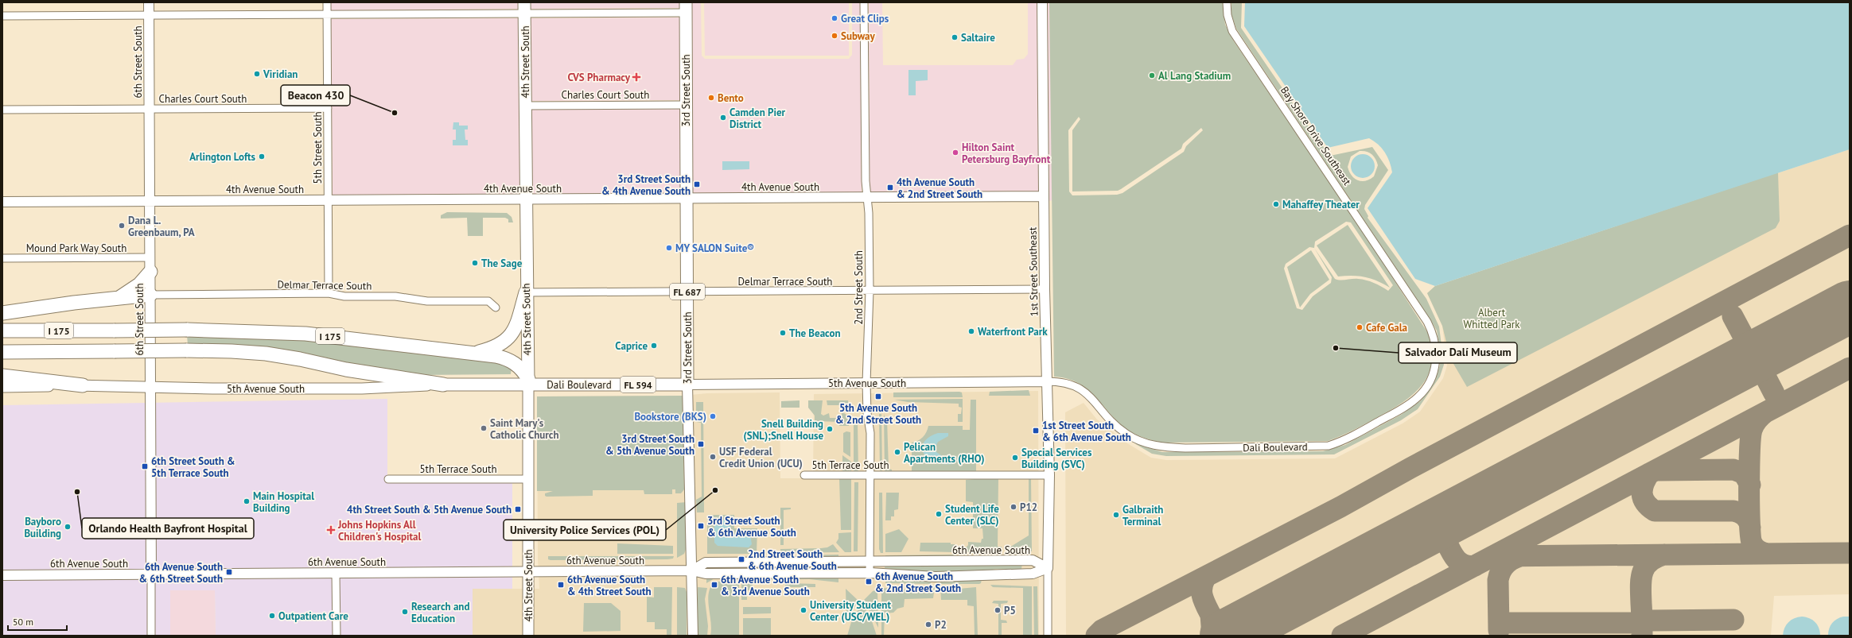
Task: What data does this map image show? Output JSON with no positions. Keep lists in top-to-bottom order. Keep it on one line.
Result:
{"streets":{"highway":["I 175"],"main road":["4th Street South","3rd Street South","FL 687","5th Avenue South","Dali Boulevard","FL 594"],"street":["6th Street South","Charles Court South","Bay Shore Drive Southeast","5th Street South","4th Avenue South","Mound Park Way South","1st Street Southeast","Delmar Terrace South","2nd Street South","5th Terrace South","6th Avenue South"]},"crossings":[["6th Street South","Charles Court South"],["6th Street South","4th Avenue South"],["6th Street South","Mound Park Way South"],["6th Street South","Delmar Terrace South"],["6th Street South","5th Avenue South"],["6th Street South","6th Avenue South"],["4th Street South","Charles Court South"],["4th Street South","4th Avenue South"],["4th Street South","Delmar Terrace South"],["4th Street South","5th Avenue South"],["4th Street South","Dali Boulevard"],["4th Street South","5th Terrace South"],["4th Street South","6th Avenue South"],["3rd Street South","Charles Court South"],["3rd Street South","4th Avenue South"],["3rd Street South","Delmar Terrace South"],["3rd Street South","5th Avenue South"],["3rd Street South","Dali Boulevard"],["3rd Street South","6th Avenue South"],["Charles Court South","5th Street South"],["Bay Shore Drive Southeast","Dali Boulevard"],["5th Street South","4th Avenue South"],["5th Street South","Delmar Terrace South"],["4th Avenue South","1st Street Southeast"],["4th Avenue South","2nd Street South"],["1st Street Southeast","Delmar Terrace South"],["1st Street Southeast","5th Avenue South"],["1st Street Southeast","Dali Boulevard"],["1st Street Southeast","5th Terrace South"],["1st Street Southeast","6th Avenue South"],["Delmar Terrace South","2nd Street South"],["2nd Street South","5th Avenue South"],["2nd Street South","5th Terrace South"],["2nd Street South","6th Avenue South"],["I 175","5th Avenue South"],["5th Avenue South","Dali Boulevard"]],"parks":["Albert Whitted Park"],"places":{"other":["Great Clips","Subway","Saltaire","Viridian","Al Lang Stadium","Bento","Beacon 430","Camden Pier District","Hilton Saint Petersburg Bayfront","Arlington Lofts","Mahaffey Theater","Dana L. Greenbaum, PA","MY SALON Suite®","The Sage","Cafe Gala","Waterfront Park","The Beacon","Caprice","Salvador Dalí Museum","Bookstore (BKS)","Saint Mary's Catholic Church","Snell Building (SNL);Snell House","Pelican Apartments (RHO)","USF Federal Credit Union (UCU)","Special Services Building (SVC)","University Police Services (POL)","Orlando Health Bayfront Hospital","Main Hospital Building","P12","Student Life Center (SLC)","Galbraith Terminal","Bayboro Building","University Student Center (USC/WEL)","P5","Research and Education","Outpatient Care","P2"],"health":["CVS Pharmacy","Johns Hopkins All Children's Hospital"],"transit":["3rd Street South & 4th Avenue South","4th Avenue South & 2nd Street South","5th Avenue South & 2nd Street South","1st Street South & 6th Avenue South","3rd Street South & 5th Avenue South","6th Street South & 5th Terrace South","4th Street South & 5th Avenue South","3rd Street South & 6th Avenue South","2nd Street South & 6th Avenue South","6th Avenue South & 6th Street South","6th Avenue South & 2nd Street South","6th Avenue South & 4th Street South","6th Avenue South & 3rd Avenue South"]},"scale_bar":"50 m"}
